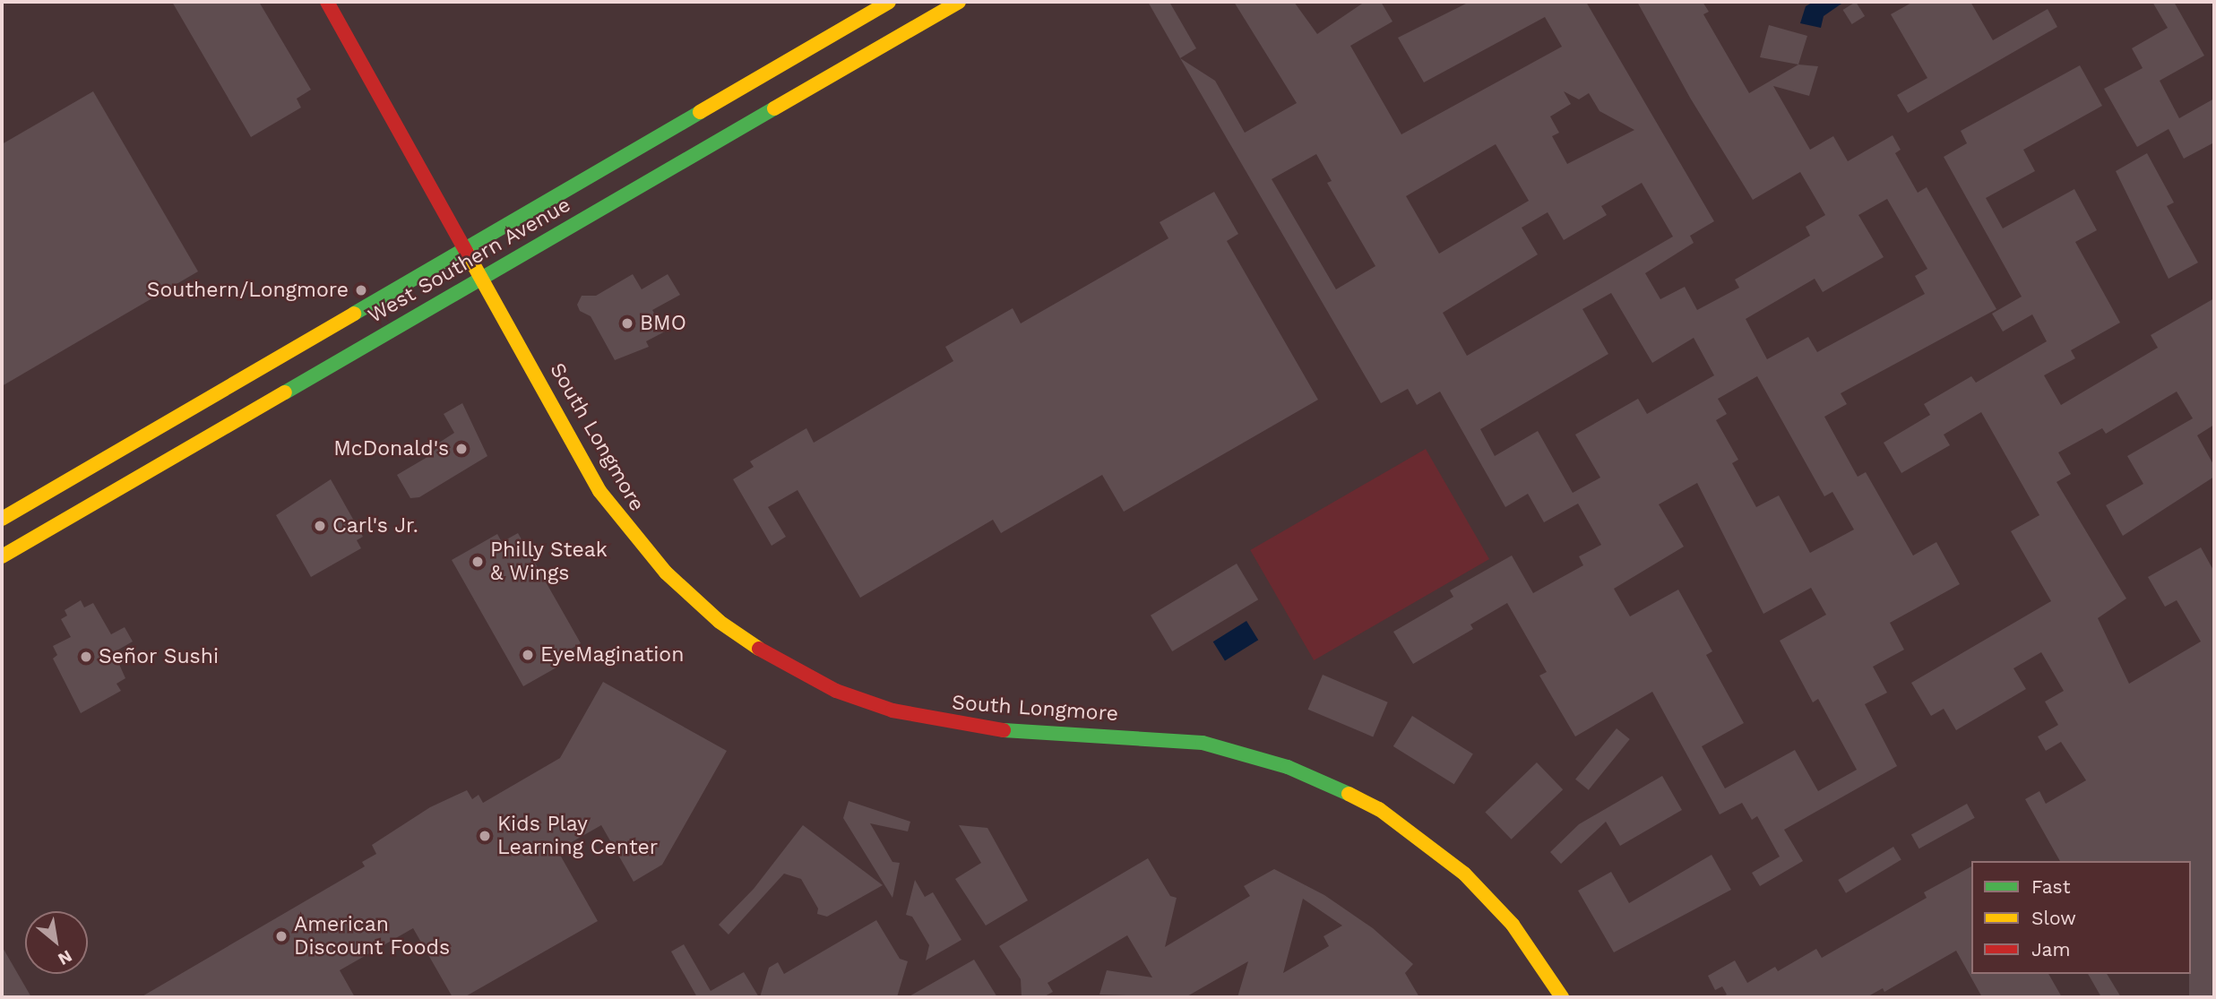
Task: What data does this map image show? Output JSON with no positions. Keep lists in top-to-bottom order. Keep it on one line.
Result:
{"streets":{"main road":["West Southern Avenue","South Longmore"]},"crossings":[["West Southern Avenue","South Longmore"]],"places":["Southern/Longmore","BMO","McDonald's","Carl's Jr.","Philly Steak & Wings","EyeMagination","Señor Sushi","Kids Play Learning Center","American Discount Foods"],"legend":["Fast","Slow","Jam"],"north":"bottom right"}
